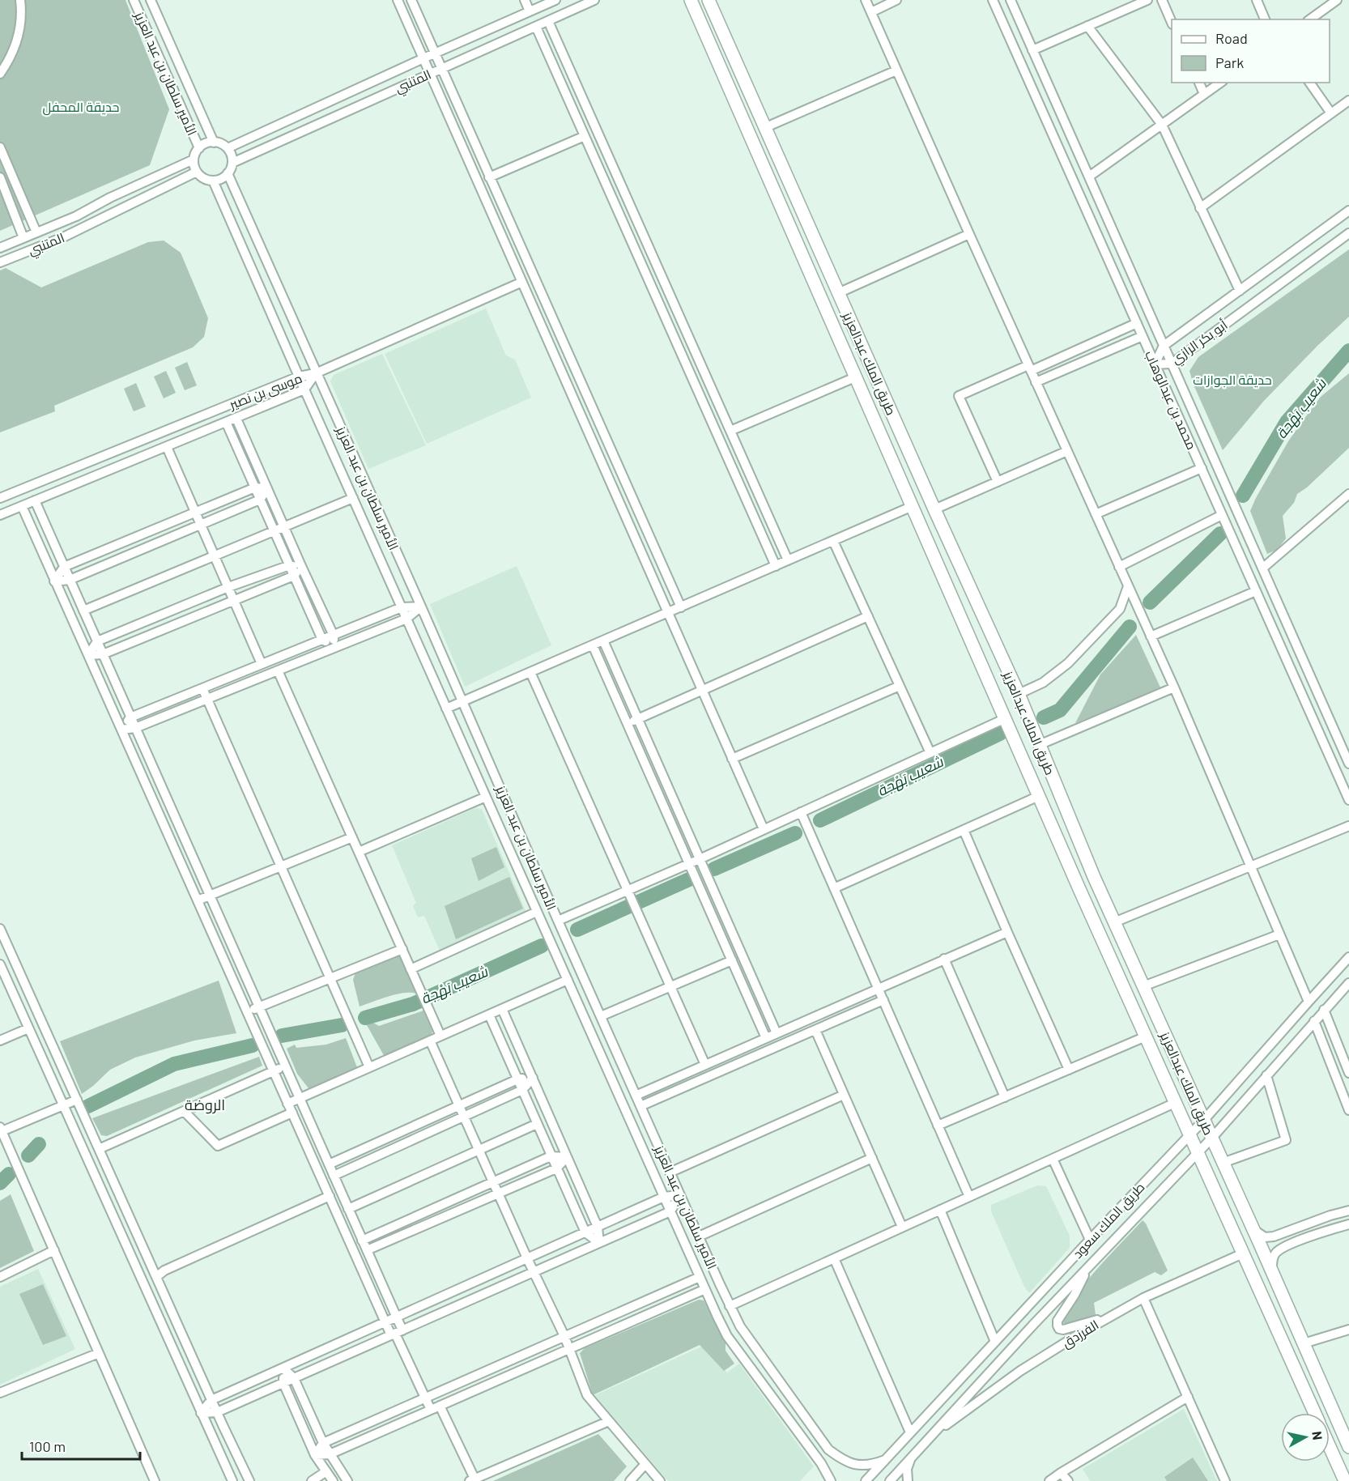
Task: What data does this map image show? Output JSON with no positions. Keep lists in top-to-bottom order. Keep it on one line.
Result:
{"streets":{"highway":["طريق الملك عبدالعزيز"],"street":["الأمير سلطان بن عبد العزيز","المتنبي","أبو بكر الرازي","موسى بن نصير","محمد بن عبدالوهاب","طريق الملك سعود","الفرزدق"]},"crossings":[["الأمير سلطان بن عبد العزيز","المتنبي"],["الأمير سلطان بن عبد العزيز","موسى بن نصير"],["الأمير سلطان بن عبد العزيز","طريق الملك سعود"],["أبو بكر الرازي","محمد بن عبدالوهاب"],["طريق الملك عبدالعزيز","طريق الملك سعود"],["طريق الملك عبدالعزيز","الفرزدق"],["طريق الملك سعود","الفرزدق"]],"districts":["الروضة"],"water":["شعيب بَهْجة"],"parks":["حديقة المحفل","حديقة الجوازات"],"legend":["Road","Park"],"scale_bar":"100 m","north":"right"}
